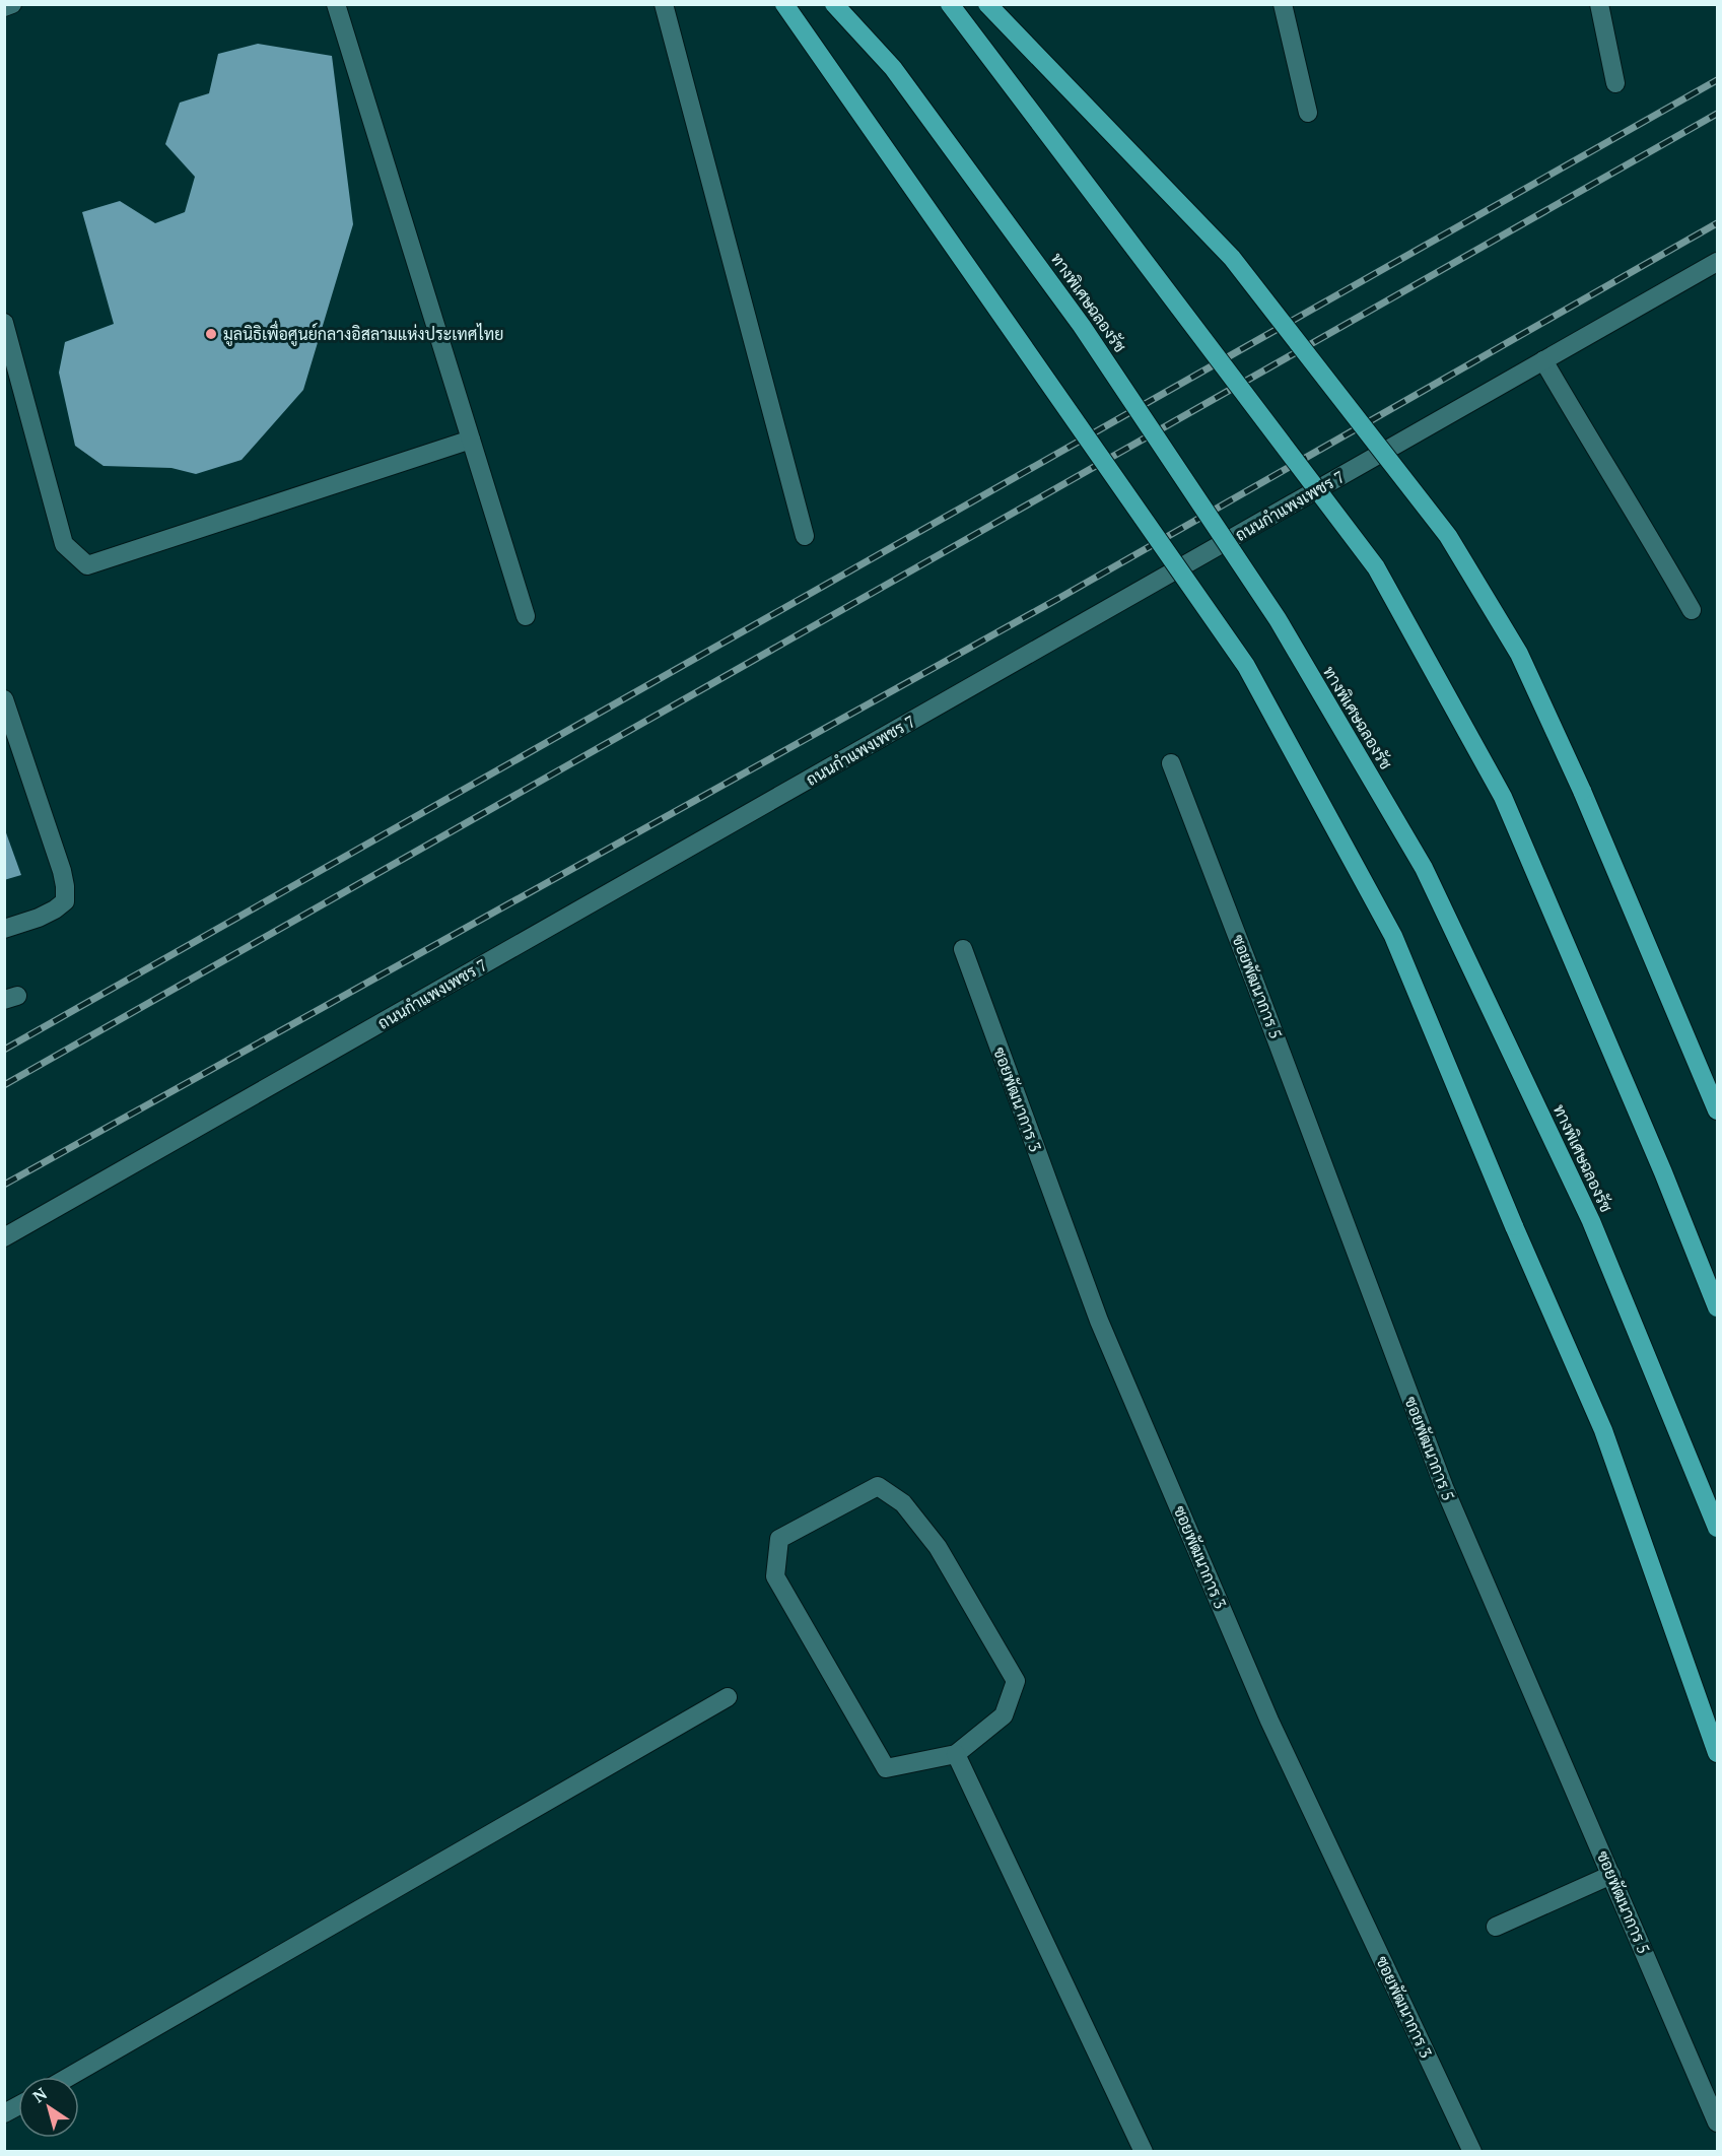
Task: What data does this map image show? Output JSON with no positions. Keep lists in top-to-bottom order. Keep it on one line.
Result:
{"streets":{"highway":["ทางพิเศษฉลองรัช"],"street":["ถนนกำแพงเพชร 7","ซอยพัฒนาการ 5","ซอยพัฒนาการ 3"]},"places":["มูลนิธิเพื่อศูนย์กลางอิสลามแห่งประเทศไทย"],"north":"top left"}
